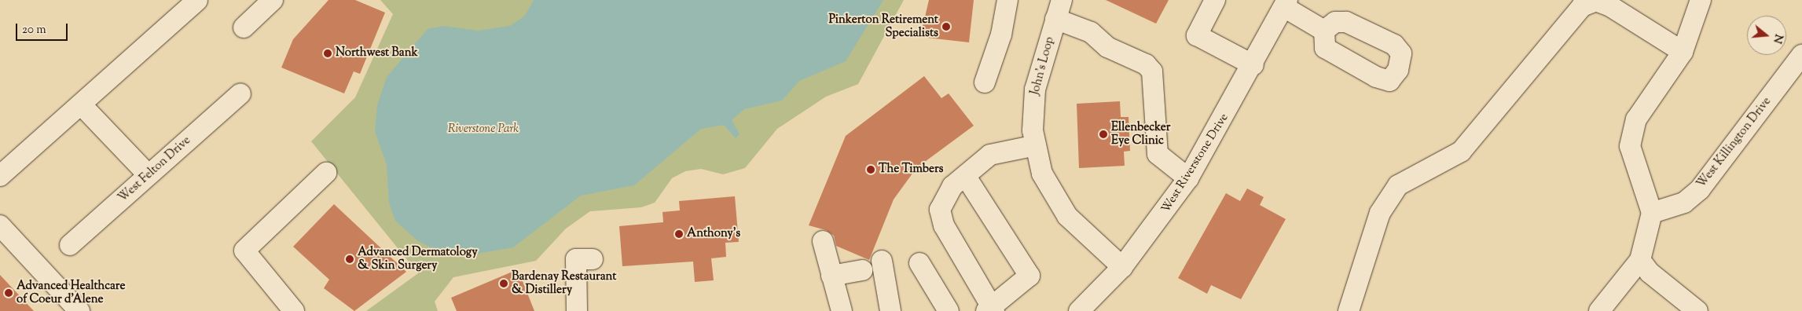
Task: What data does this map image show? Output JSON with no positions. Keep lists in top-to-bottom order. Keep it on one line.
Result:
{"streets":{"street":["John's Loop","West Killington Drive","West Riverstone Drive","West Felton Drive"]},"crossings":[["John's Loop","West Riverstone Drive"]],"parks":["Riverstone Park"],"places":["Pinkerton Retirement Specialists","Northwest Bank","Ellenbecker Eye Clinic","The Timbers","Anthony's","Advanced Dermatology & Skin Surgery","Bardenay Restaurant & Distillery","Advanced Healthcare of Coeur d'Alene"],"scale_bar":"20 m","north":"right"}
